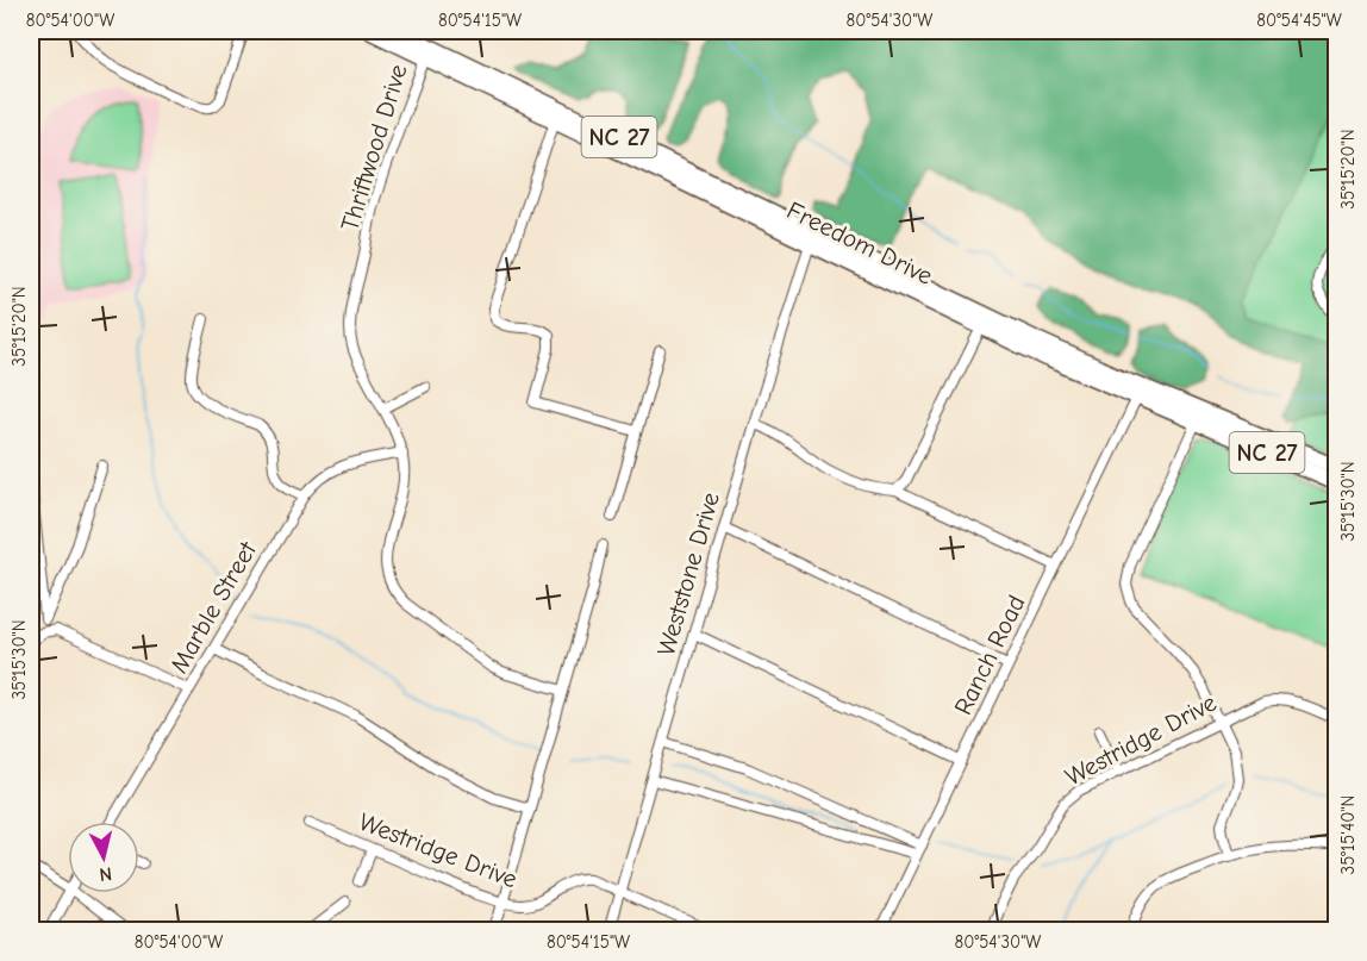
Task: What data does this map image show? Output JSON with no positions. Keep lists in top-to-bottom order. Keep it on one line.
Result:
{"streets":{"main road":["NC 27","Freedom Drive"],"street":["Thriftwood Drive","Weststone Drive","Marble Street","Ranch Road","Westridge Drive"]},"crossings":[["Thriftwood Drive","Freedom Drive"],["Thriftwood Drive","Marble Street"],["Freedom Drive","Weststone Drive"],["Freedom Drive","Ranch Road"],["Weststone Drive","Westridge Drive"]],"north":"bottom","coordinates":["80°54'00\"W","80°54'15\"W","80°54'30\"W","80°54'45\"W","35°15'20\"N","35°15'30\"N","35°15'40\"N"]}
